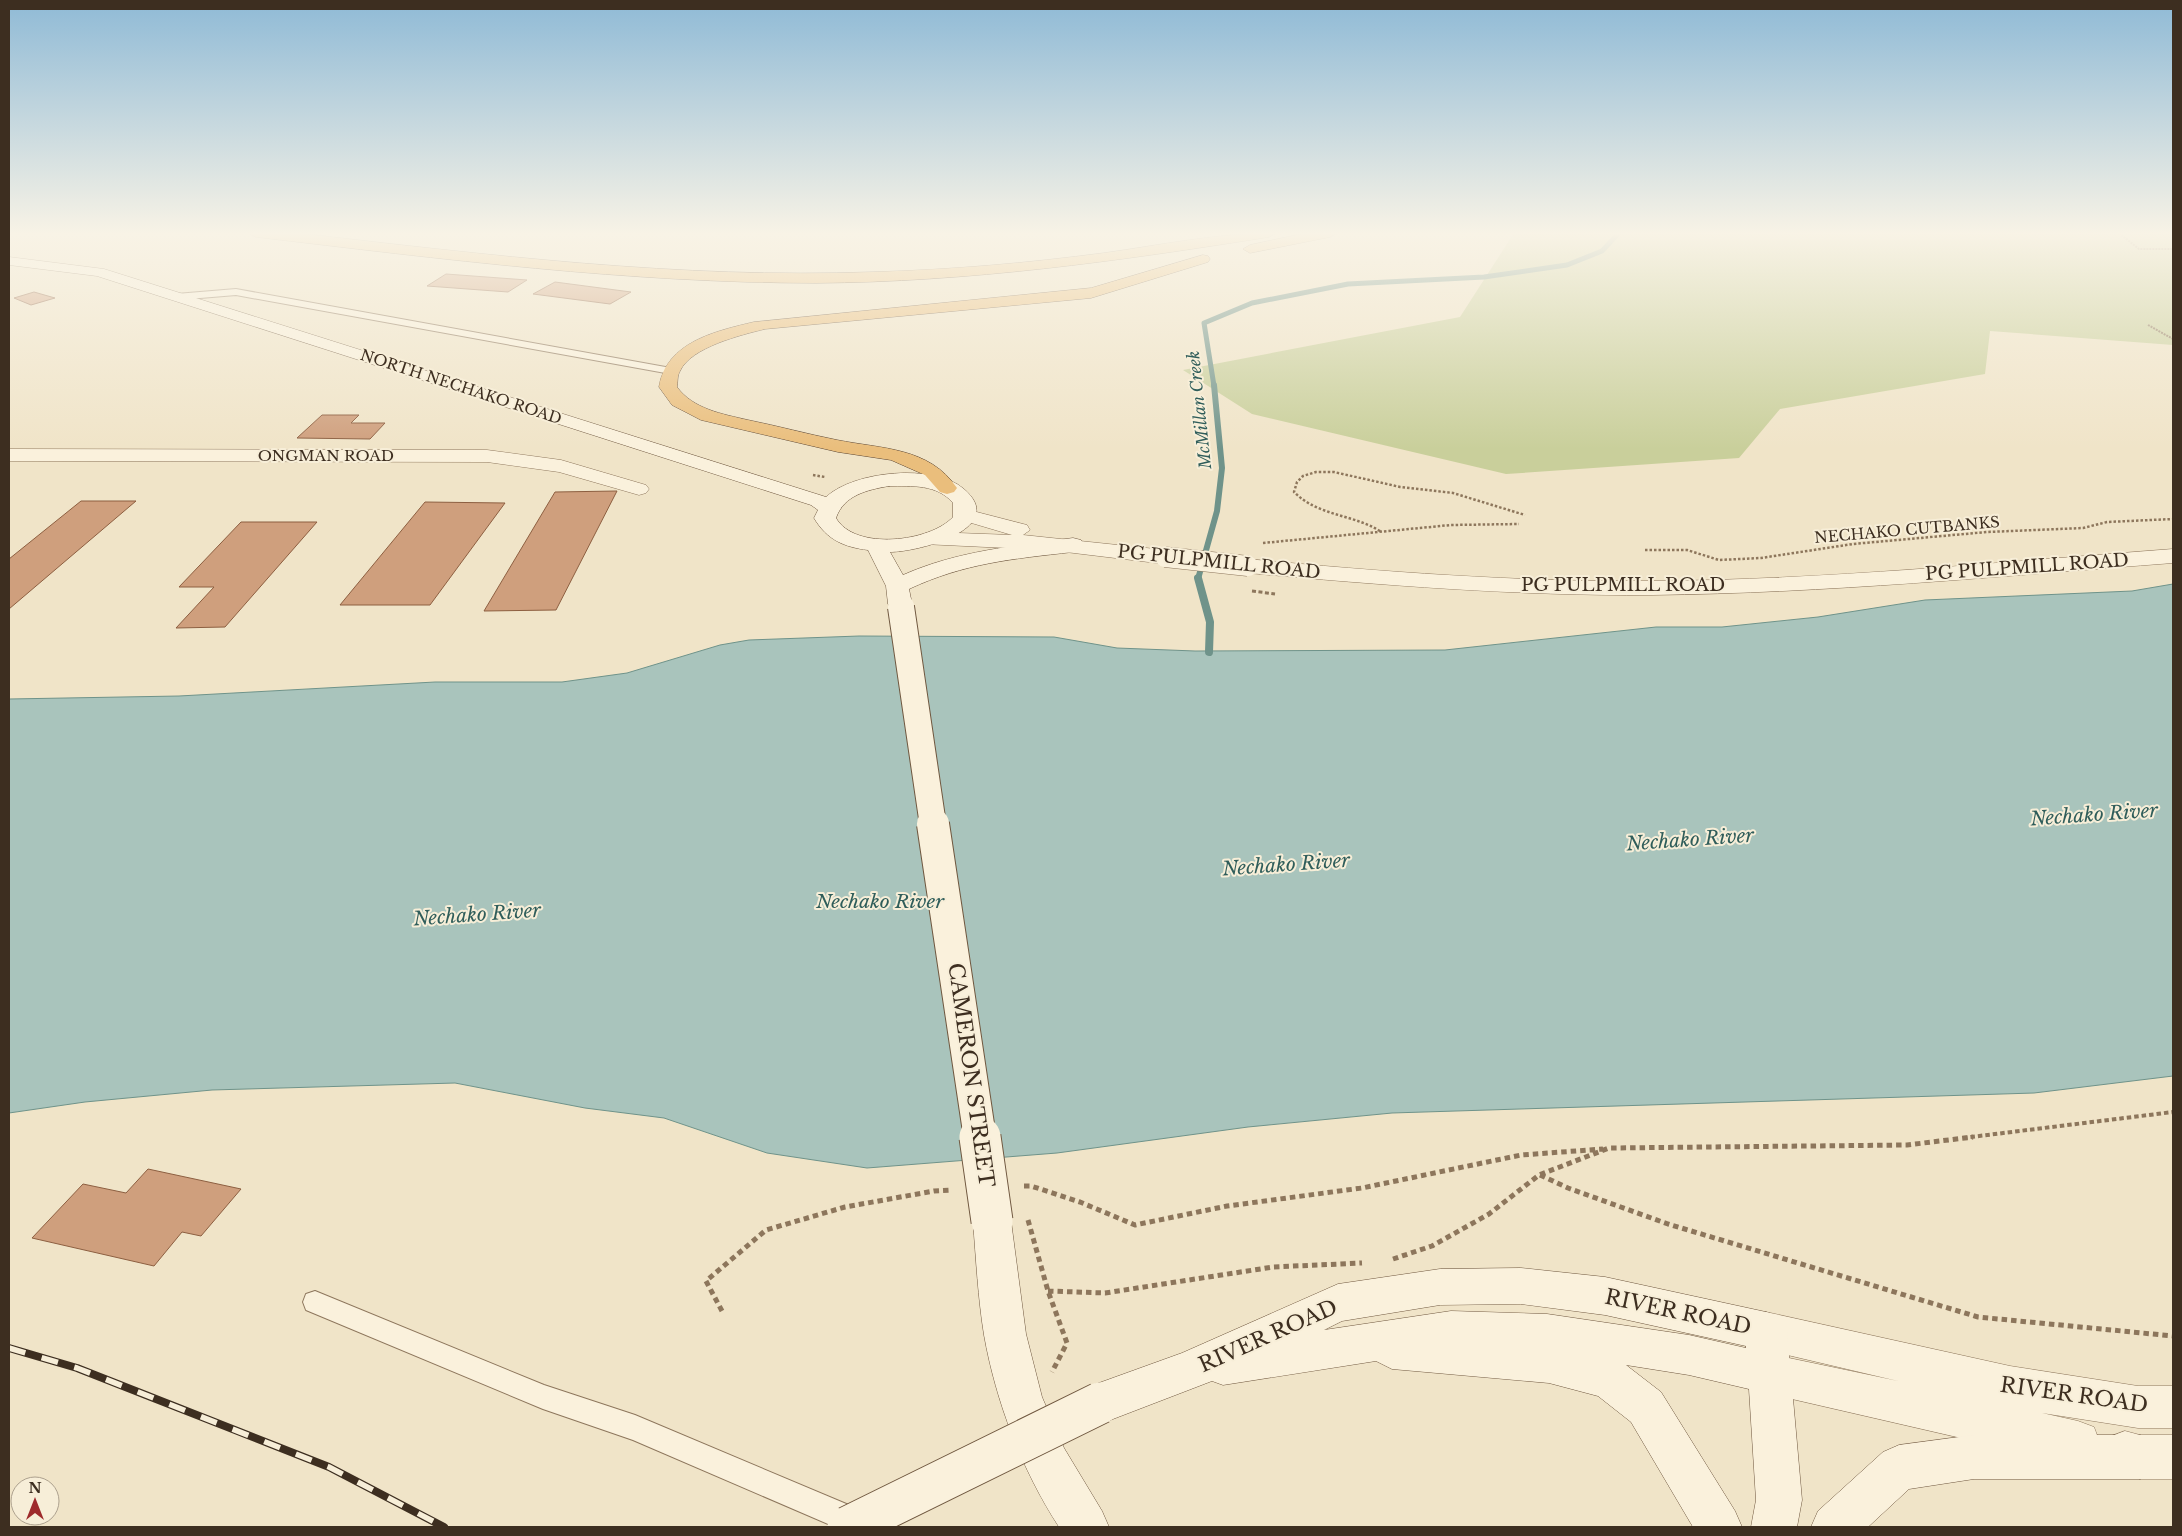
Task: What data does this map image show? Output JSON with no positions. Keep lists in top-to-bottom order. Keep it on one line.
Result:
{"streets":{"main road":["NORTH NECHAKO ROAD","ONGMAN ROAD","PG PULPMILL ROAD","CAMERON STREET","RIVER ROAD"],"path":["NECHAKO CUTBANKS"]},"water":["McMillan Creek","Nechako River"],"north":"top"}
